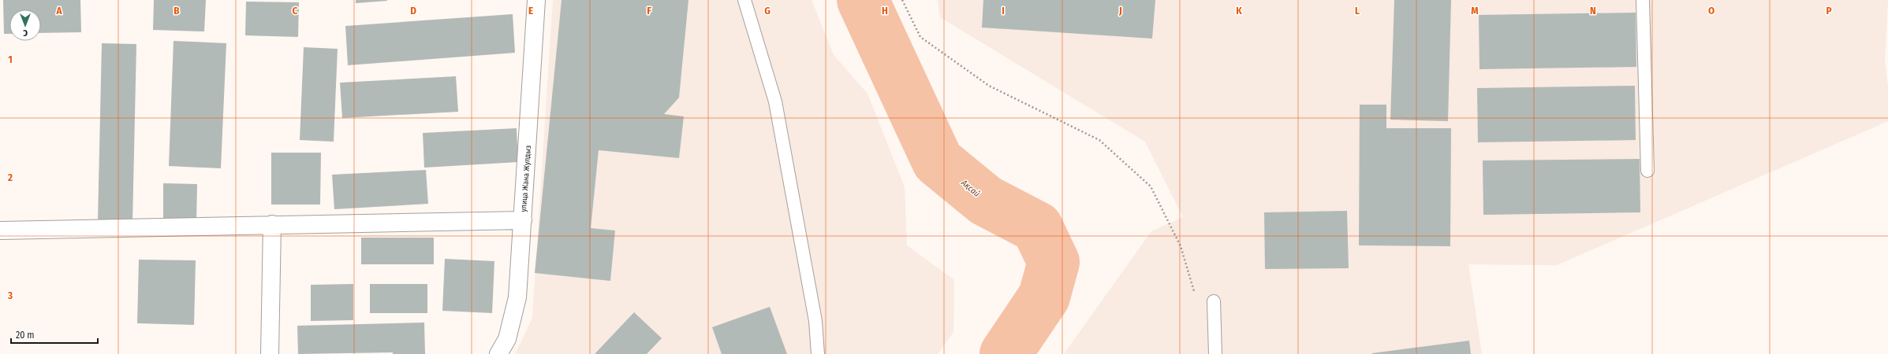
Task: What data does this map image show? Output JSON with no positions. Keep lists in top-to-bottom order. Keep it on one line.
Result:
{"streets":{"street":["улица Жана Жулдыз"]},"water":["Ақсай"],"scale_bar":"20 m","north":"bottom","grid":{"columns":["A","B","C","D","E","F","G","H","I","J","K","L","M","N","O","P"],"rows":["1","2","3"]}}
